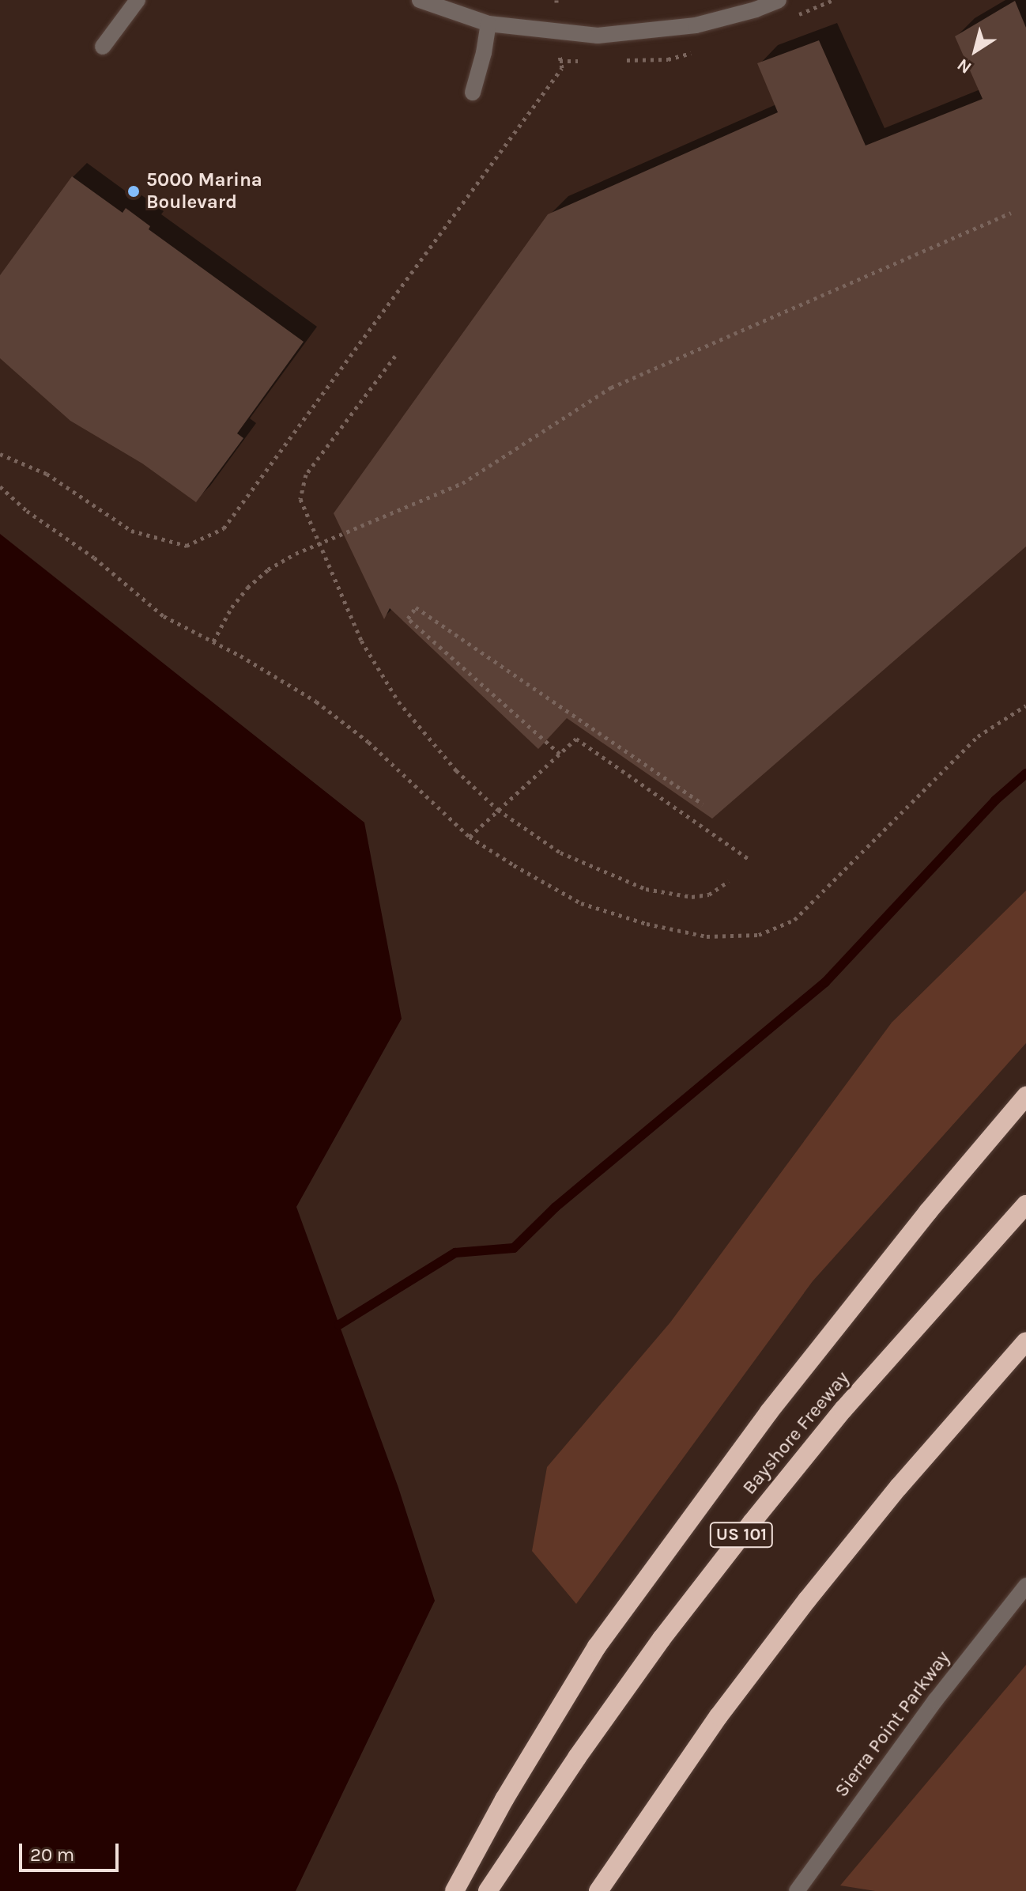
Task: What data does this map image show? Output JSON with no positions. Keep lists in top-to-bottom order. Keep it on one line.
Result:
{"streets":{"highway":["Bayshore Freeway","US 101"],"street":["Sierra Point Parkway"]},"places":["5000 Marina Boulevard"],"scale_bar":"20 m","north":"bottom left"}
